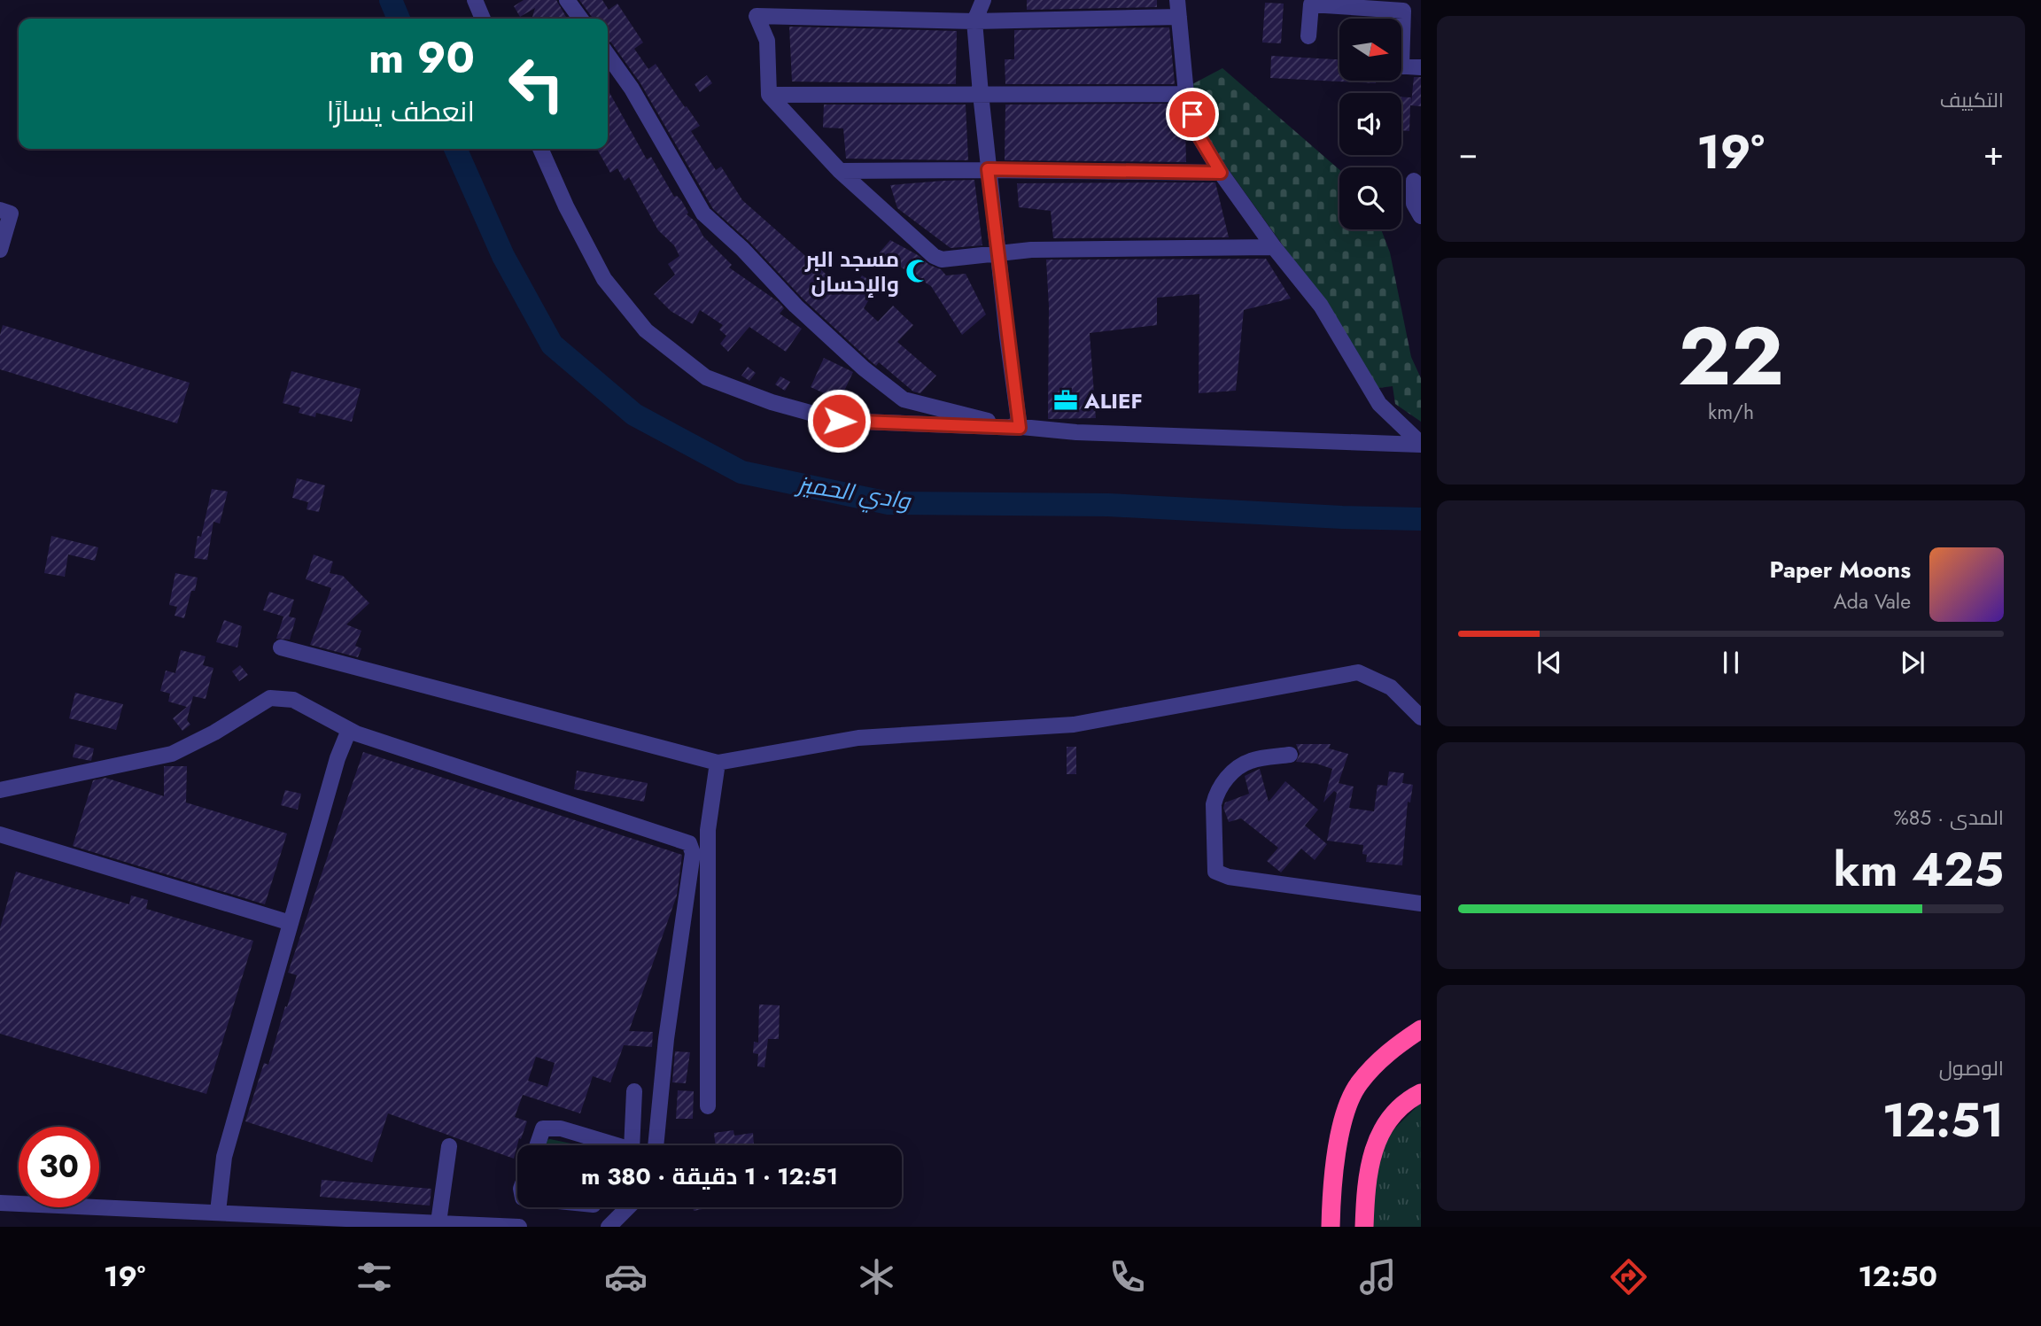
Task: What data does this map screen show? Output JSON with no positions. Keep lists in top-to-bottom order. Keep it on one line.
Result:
{"water":["وادي الحميز"],"places":{"mosque":["مسجد البر والإحسان"],"office":["ALIEF"]},"north":"right","page":{"tile":["التكييف",["22","km/h"],["المدى · 85%","425 km"],["الوصول","12:51"]],"turn":["90 m","انعطف يسارًا"],"heat":["−","19°","+"],"song":["Paper Moons","Ada Vale"],"limit":"30","trip":"12:51 · 1 دقيقة · 380 m","tabs":["12:50","19°"]}}
